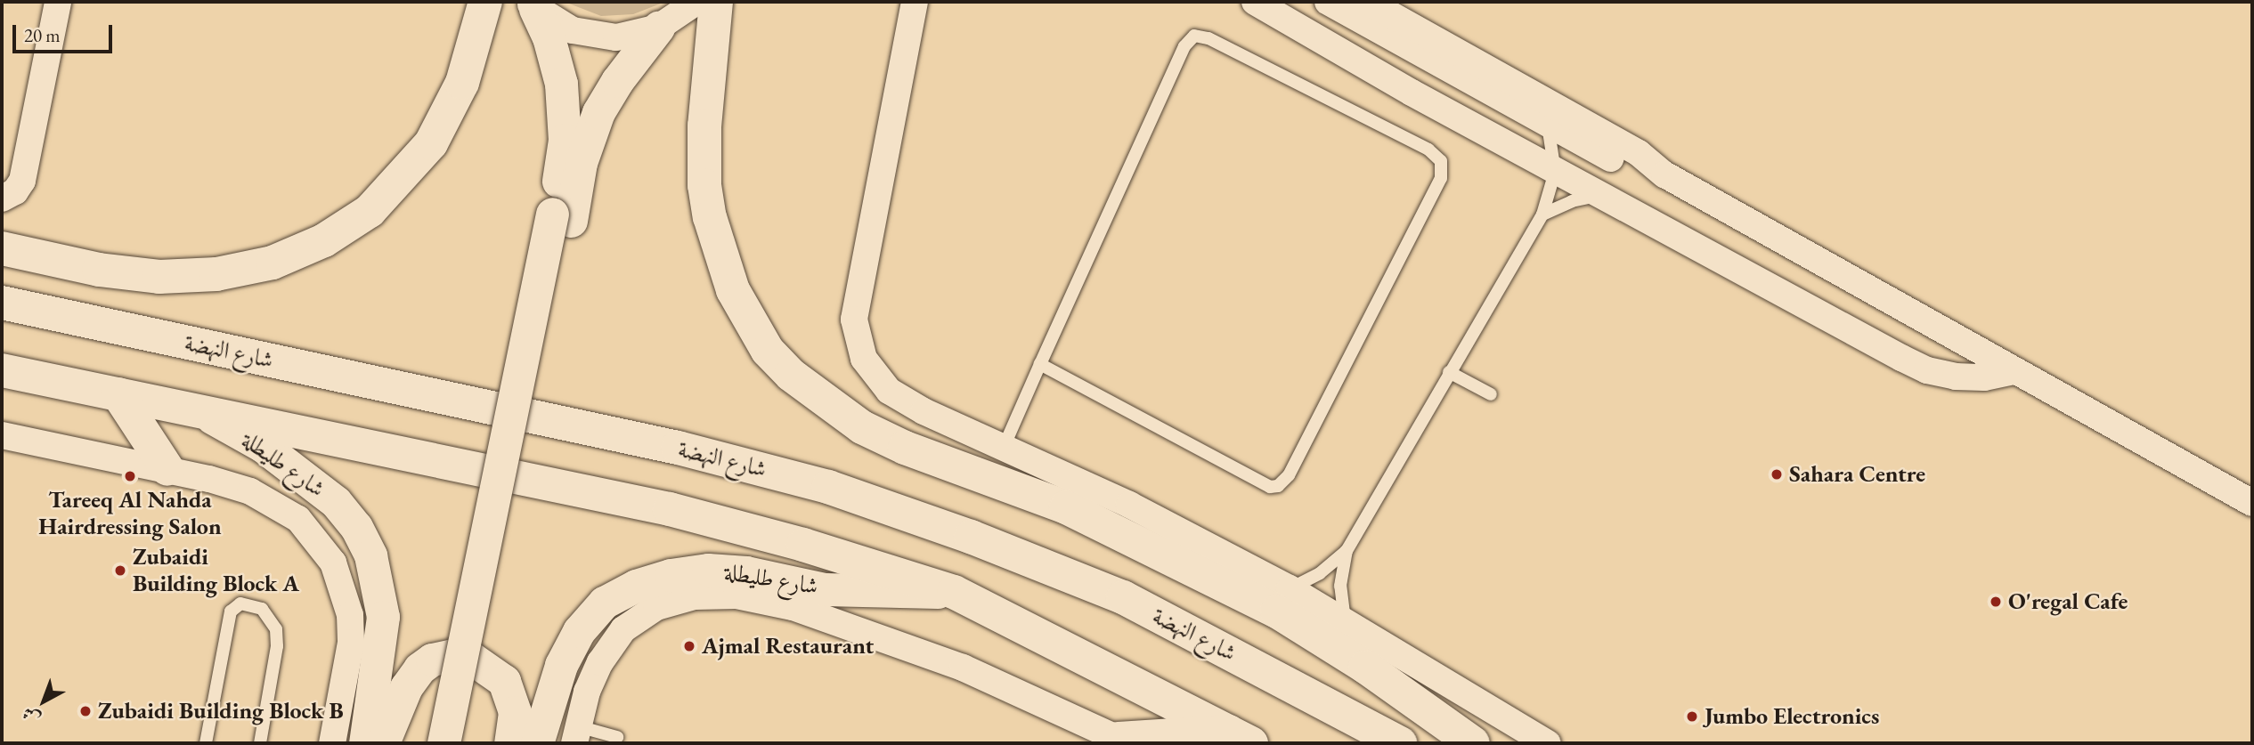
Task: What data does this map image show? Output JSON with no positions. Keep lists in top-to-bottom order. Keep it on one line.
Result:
{"streets":{"main road":["شارع النهضة"],"street":["شارع طليطلة"]},"places":["Sahara Centre","Tareeq Al Nahda Hairdressing Salon","Zubaidi Building Block A","O'regal Cafe","Ajmal Restaurant","Zubaidi Building Block B","Jumbo Electronics"],"scale_bar":"20 m","north":"bottom left"}
